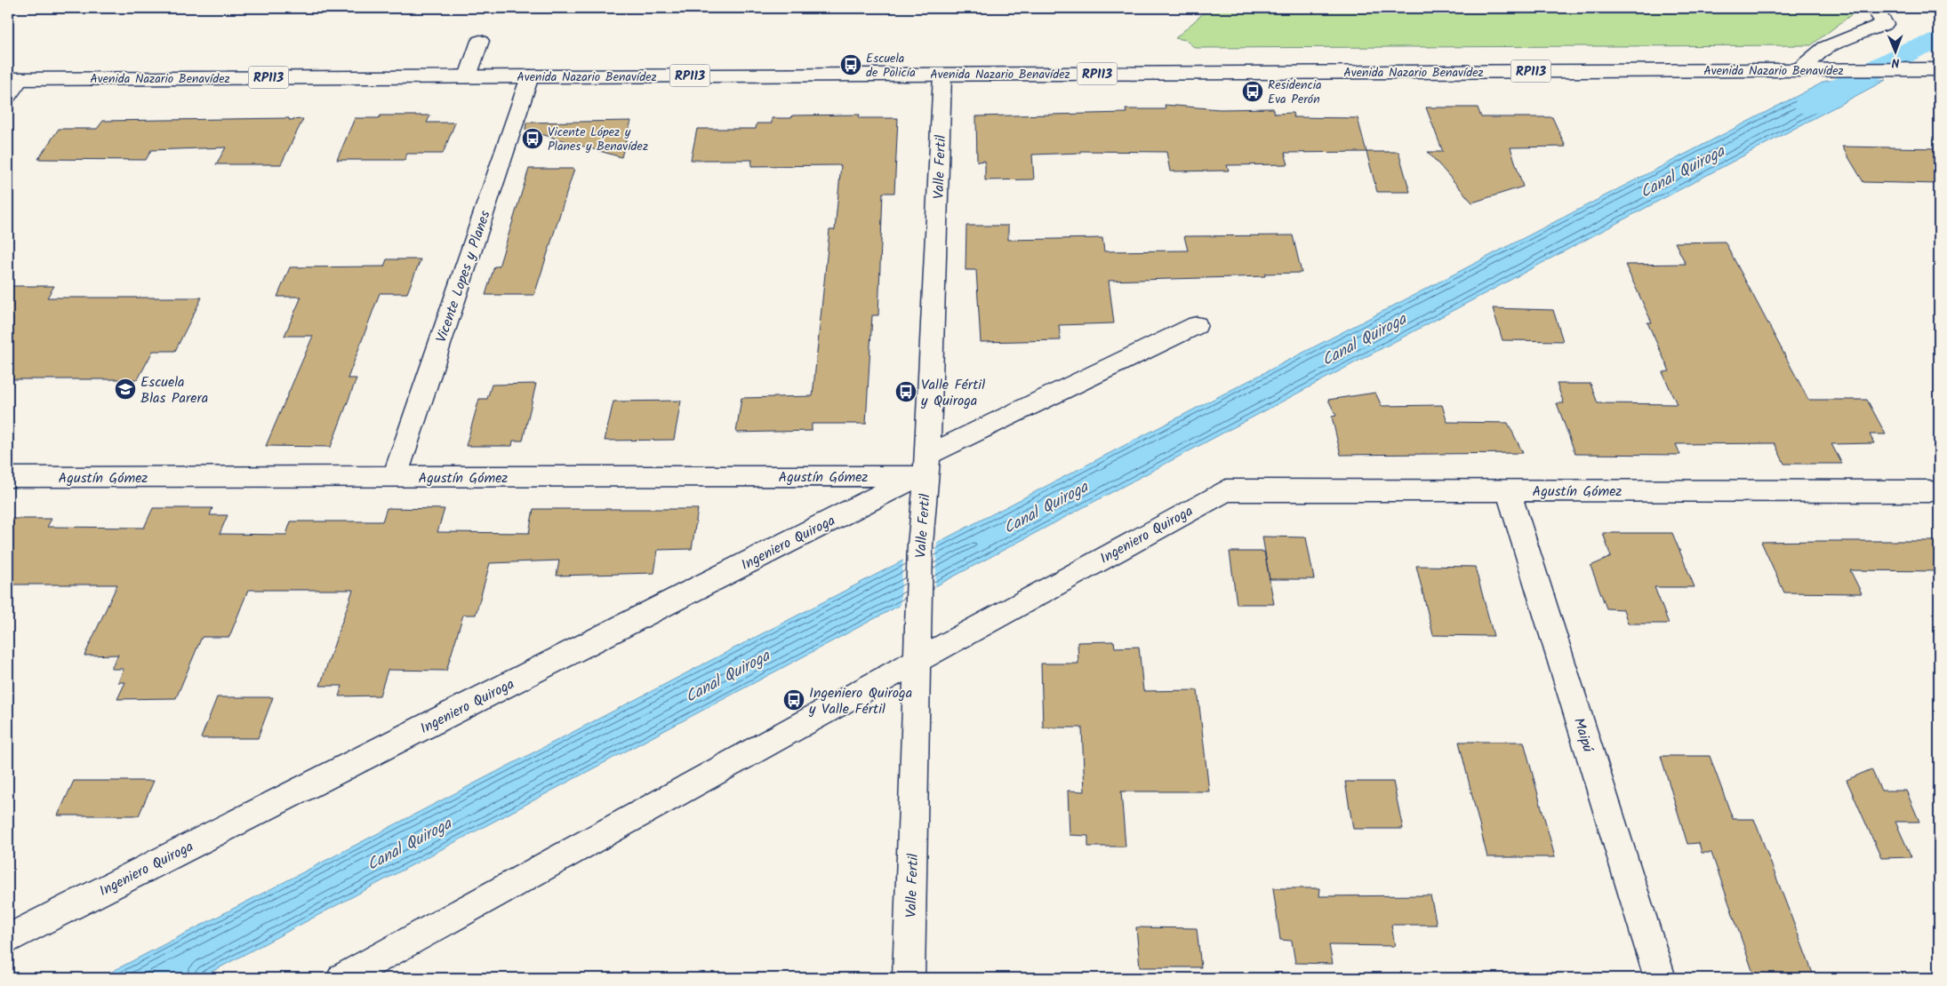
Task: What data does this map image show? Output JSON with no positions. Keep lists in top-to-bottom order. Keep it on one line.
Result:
{"streets":{"street":["Avenida Nazario Benavídez","RP113","Valle Fertil","Vicente Lopes y Planes","Agustín Gómez","Ingeniero Quiroga","Maipú"]},"crossings":[["Avenida Nazario Benavídez","Valle Fertil"],["Avenida Nazario Benavídez","Vicente Lopes y Planes"],["Valle Fertil","Agustín Gómez"],["Valle Fertil","Ingeniero Quiroga"],["Vicente Lopes y Planes","Agustín Gómez"],["Agustín Gómez","Ingeniero Quiroga"],["Agustín Gómez","Maipú"]],"water":["Canal Quiroga"],"places":{"bus stop":["Escuela de Policía","Residencia Eva Perón","Vicente López y Planes y Benavídez","Valle Fértil y Quiroga","Ingeniero Quiroga y Valle Fértil"],"school or university":["Escuela Blas Parera"]},"north":"bottom"}
